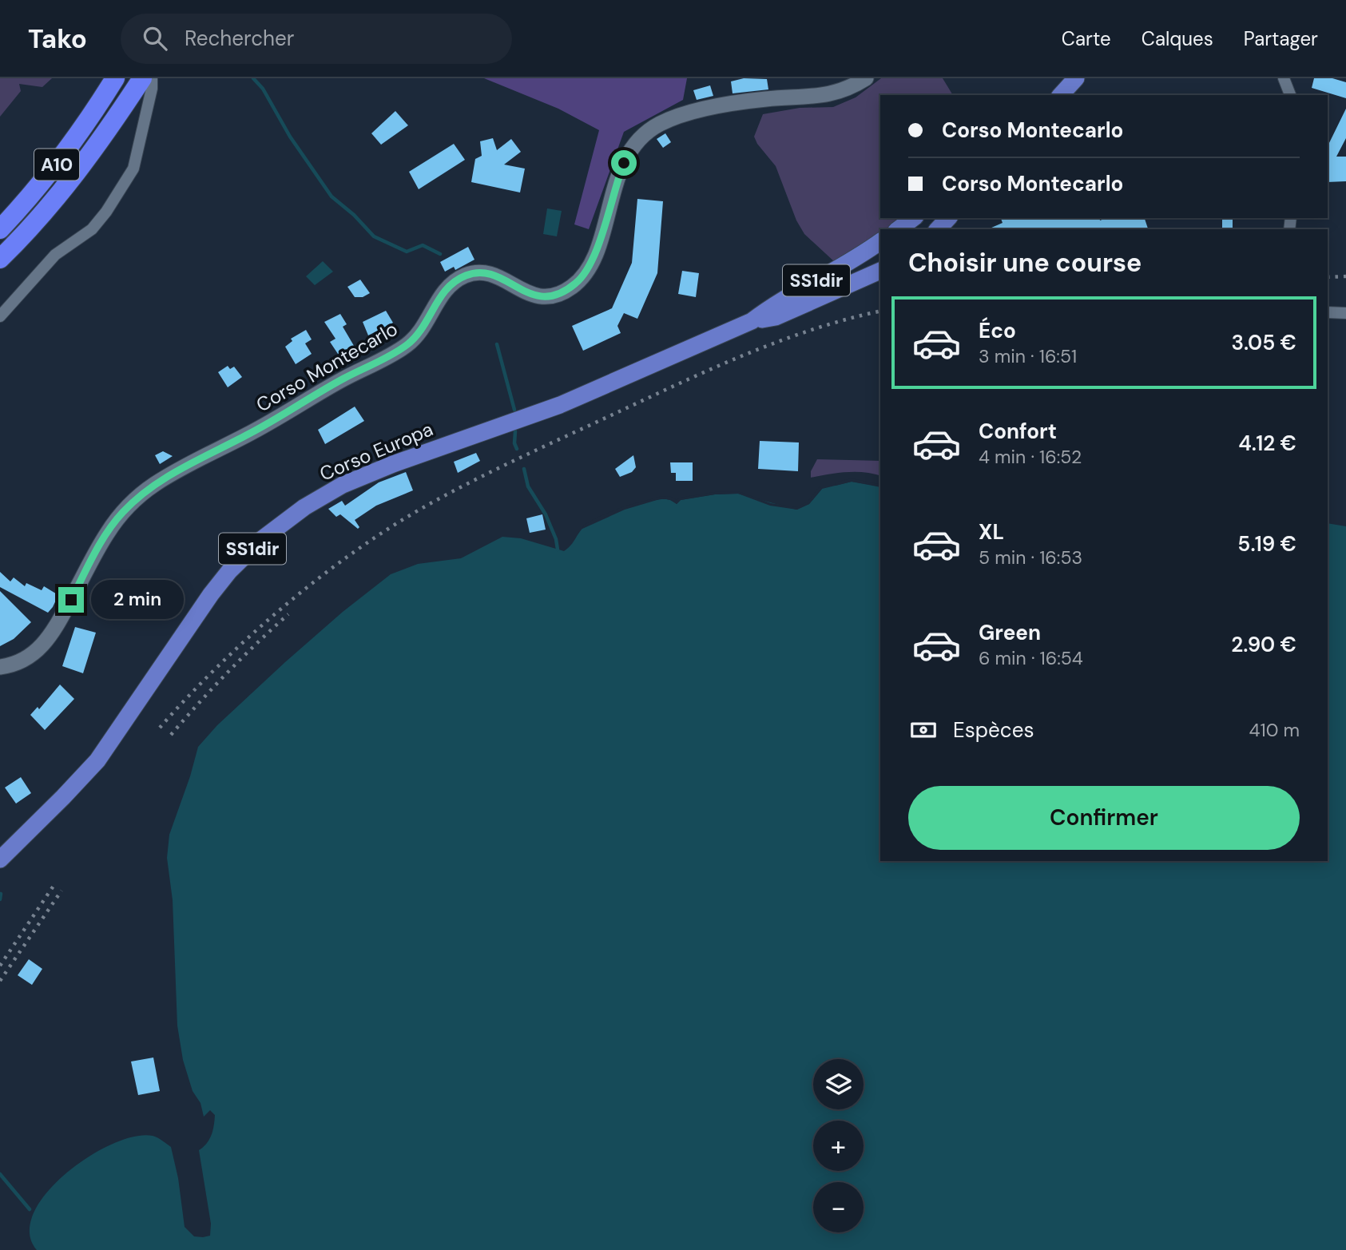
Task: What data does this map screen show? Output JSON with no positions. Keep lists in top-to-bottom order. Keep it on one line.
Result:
{"streets":{"highway":["A10"],"main road":["SS1dir","Corso Montecarlo","Corso Europa"]},"page":{"header":"Tako","search":"Rechercher","nav":["Carte","Calques","Partager"],"banner":["Corso Montecarlo","Corso Montecarlo"],"heading":"Choisir une course","list":[{"name":"Éco","note":"3 min · 16:51","value":"3.05 €"},{"name":"Confort","note":"4 min · 16:52","value":"4.12 €"},{"name":"XL","note":"5 min · 16:53","value":"5.19 €"},{"name":"Green","note":"6 min · 16:54","value":"2.90 €"}],"bubble":"2 min","pay":["Espèces","410 m"],"buttons":"Confirmer","map_buttons":["+","−"]}}
